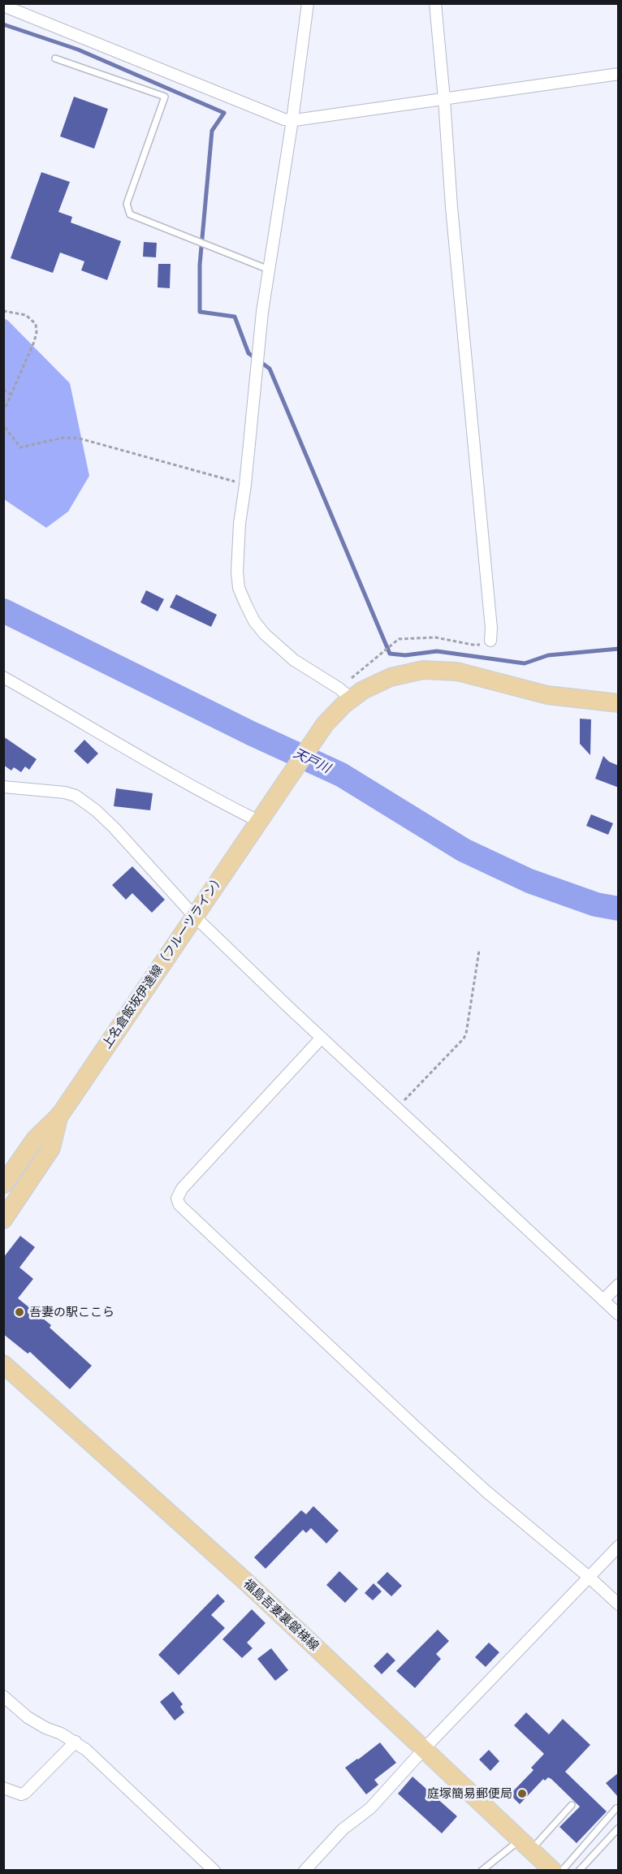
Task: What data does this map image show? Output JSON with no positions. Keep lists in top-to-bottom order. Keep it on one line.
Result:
{"streets":{"main road":["上名倉飯坂伊達線（フルーツライン）","福島吾妻裏磐梯線"]},"water":["天戸川"],"places":["吾妻の駅ここら","庭塚簡易郵便局"]}
